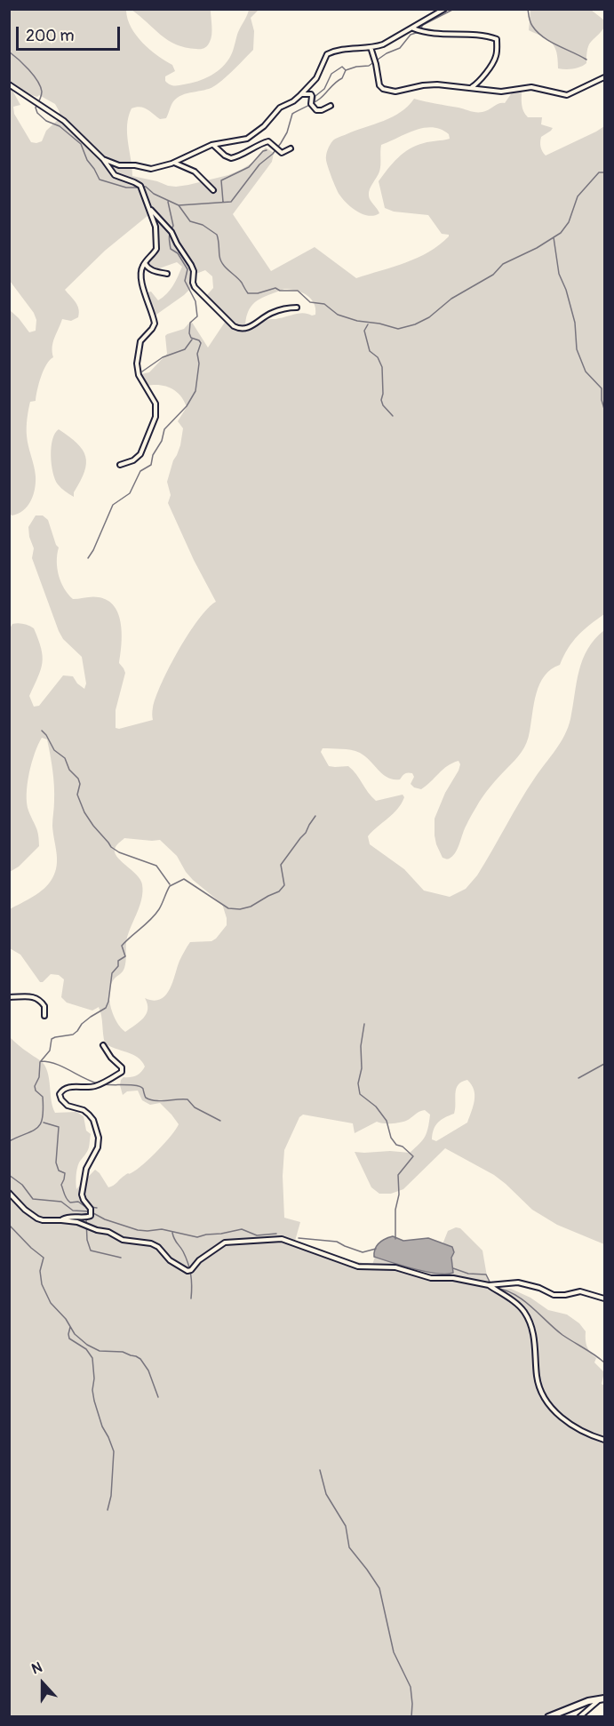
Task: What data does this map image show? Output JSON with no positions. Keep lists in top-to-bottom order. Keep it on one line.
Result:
{"scale_bar":"200 m","north":"top"}
